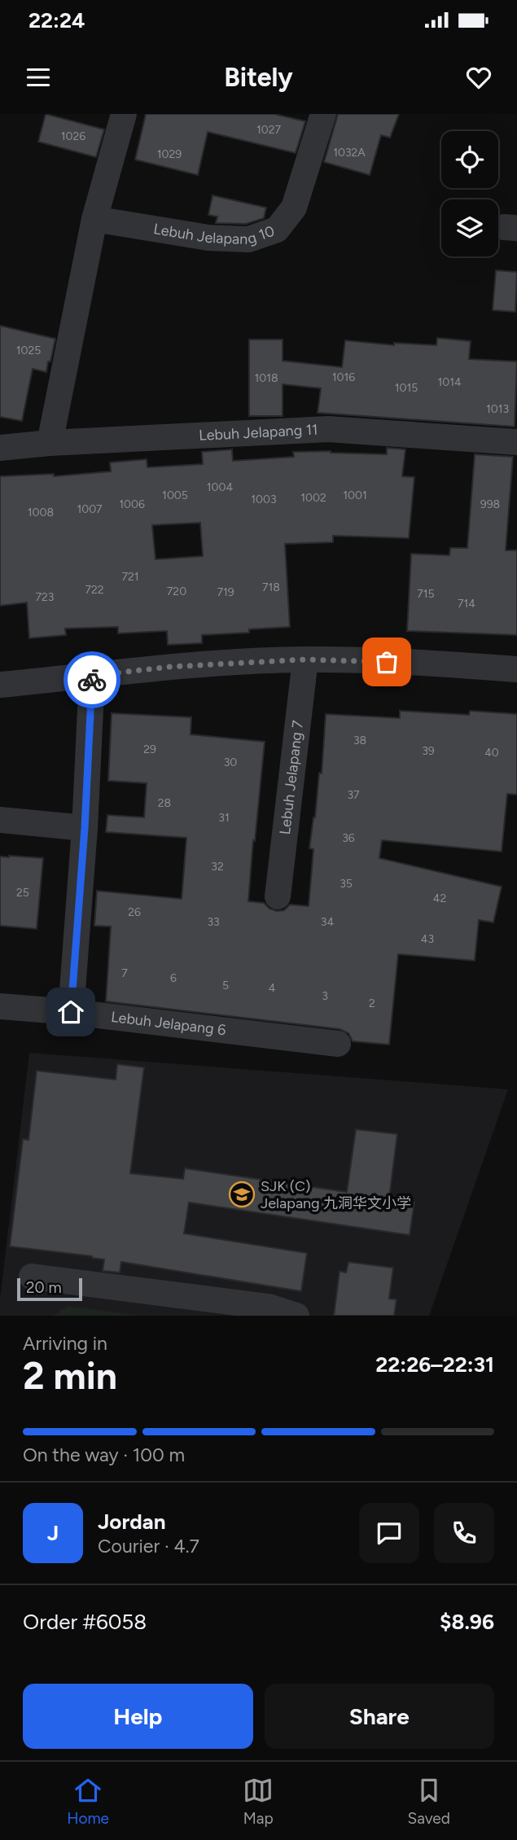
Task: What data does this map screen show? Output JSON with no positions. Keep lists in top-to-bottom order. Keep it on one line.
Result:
{"streets":{"street":["Lebuh Jelapang 10","Lebuh Jelapang 11","Lebuh Jelapang 7","Lebuh Jelapang 6"]},"places":{"school or university":["SJK (C) Jelapang 九洞华文小学"]},"house_numbers":["1027","1026","1032A","1029","1025","1016","1018","1014","1015","1013","1004","1005","1001","1002","1003","1006","998","1007","1008","721","718","722","720","719","715","723","714","38","29","39","40","30","37","28","31","36","32","35","25","42","26","33","34","43","7","6","5","4","3","2"],"scale_bar":"20 m","page":{"status":"22:24","header":"Bitely","scale":"20 m","heading":["2 min","Arriving in","22:26–22:31"],"panel":["Jordan","Courier · 4.7","Order #6058","$8.96"],"bar":"On the way · 100 m","round":"J","buttons":["Help","Share"],"tabs":["Home","Map","Saved"]}}
